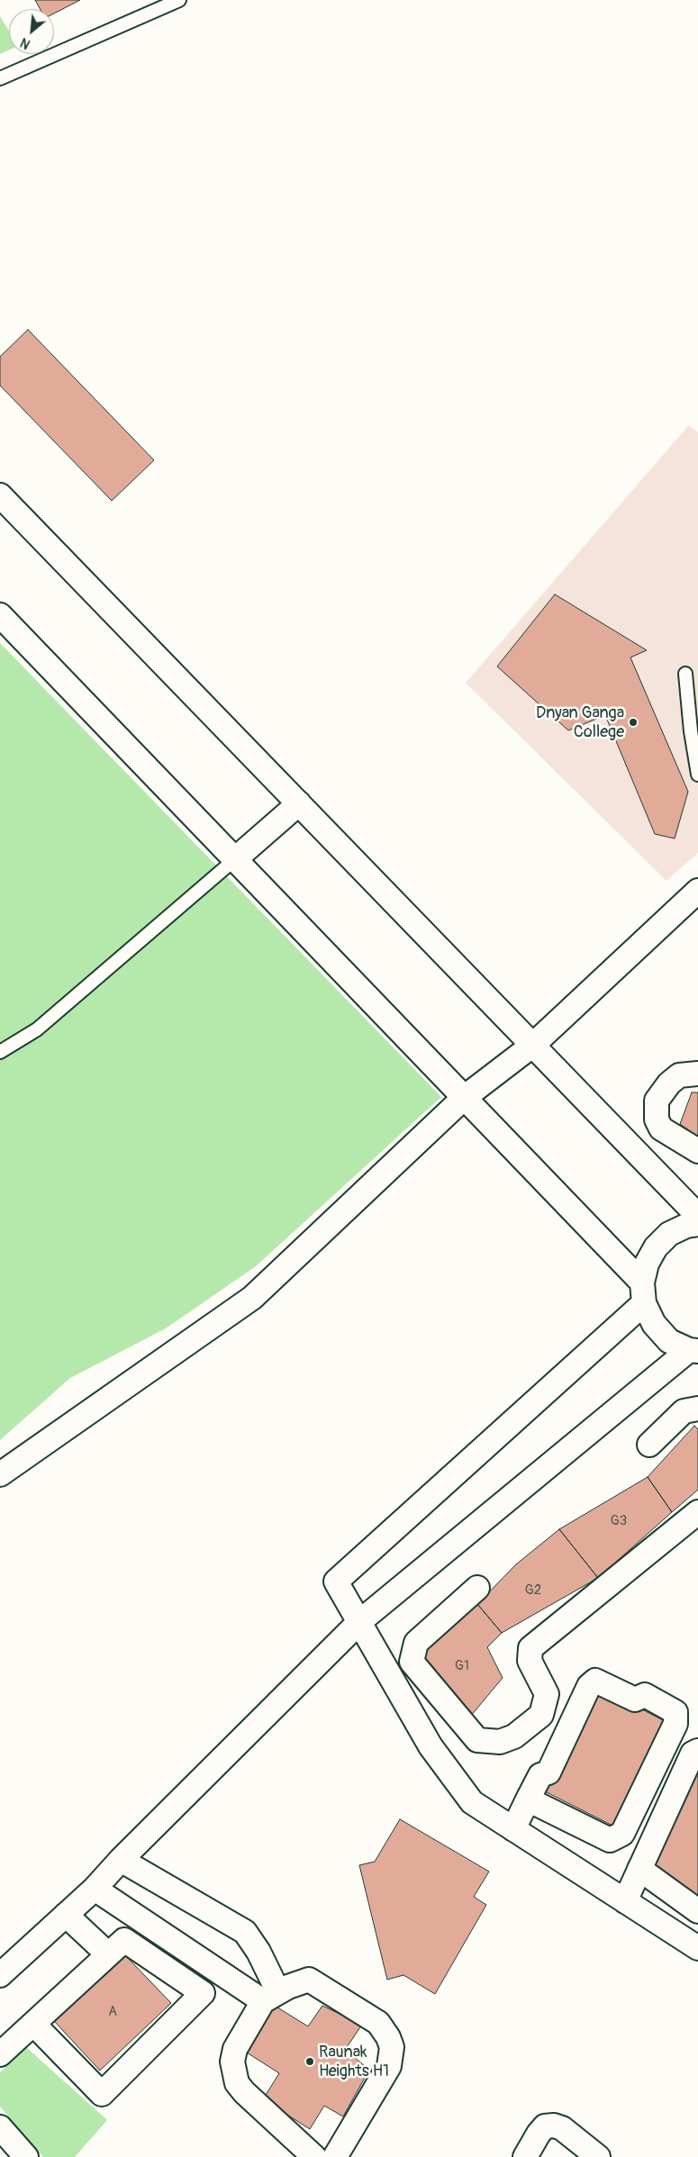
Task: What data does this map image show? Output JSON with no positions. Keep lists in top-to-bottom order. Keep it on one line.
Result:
{"places":["Dnyan Ganga College","Raunak Heights H1"],"house_numbers":["G3","G2","G1","A"],"north":"bottom left"}
